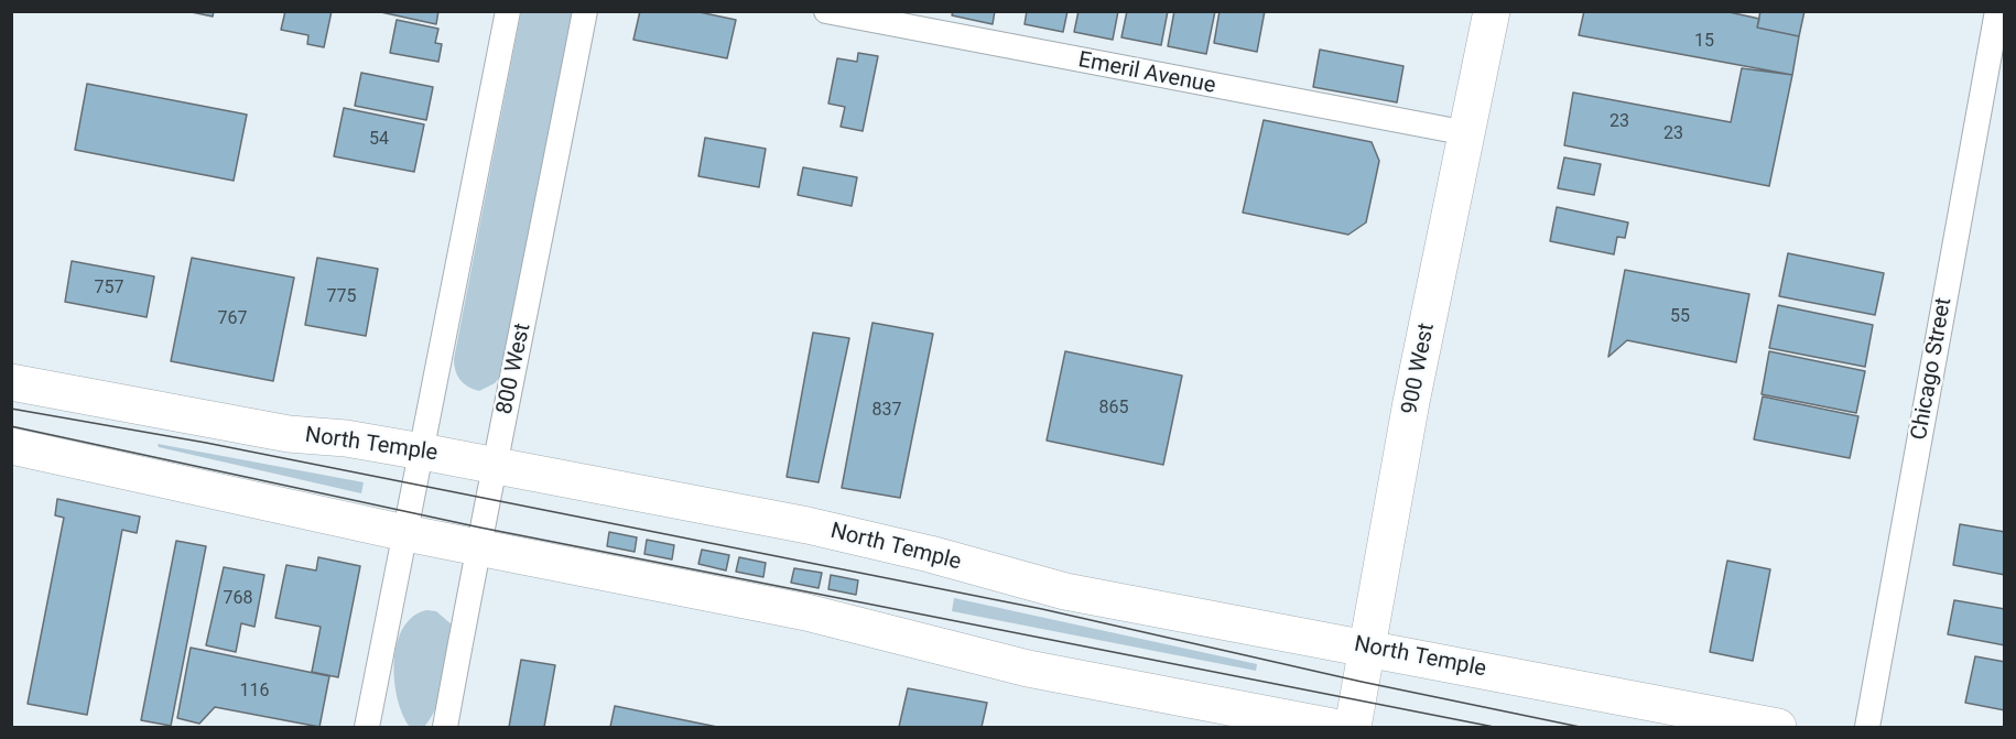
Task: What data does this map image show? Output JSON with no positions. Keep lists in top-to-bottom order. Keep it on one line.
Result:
{"streets":{"main road":["900 West","North Temple"],"street":["Emeril Avenue","800 West","Chicago Street"]},"crossings":[["Emeril Avenue","900 West"],["800 West","North Temple"],["900 West","North Temple"]],"house_numbers":["15","23","23","54","757","775","55","767","865","837","768","116"]}
